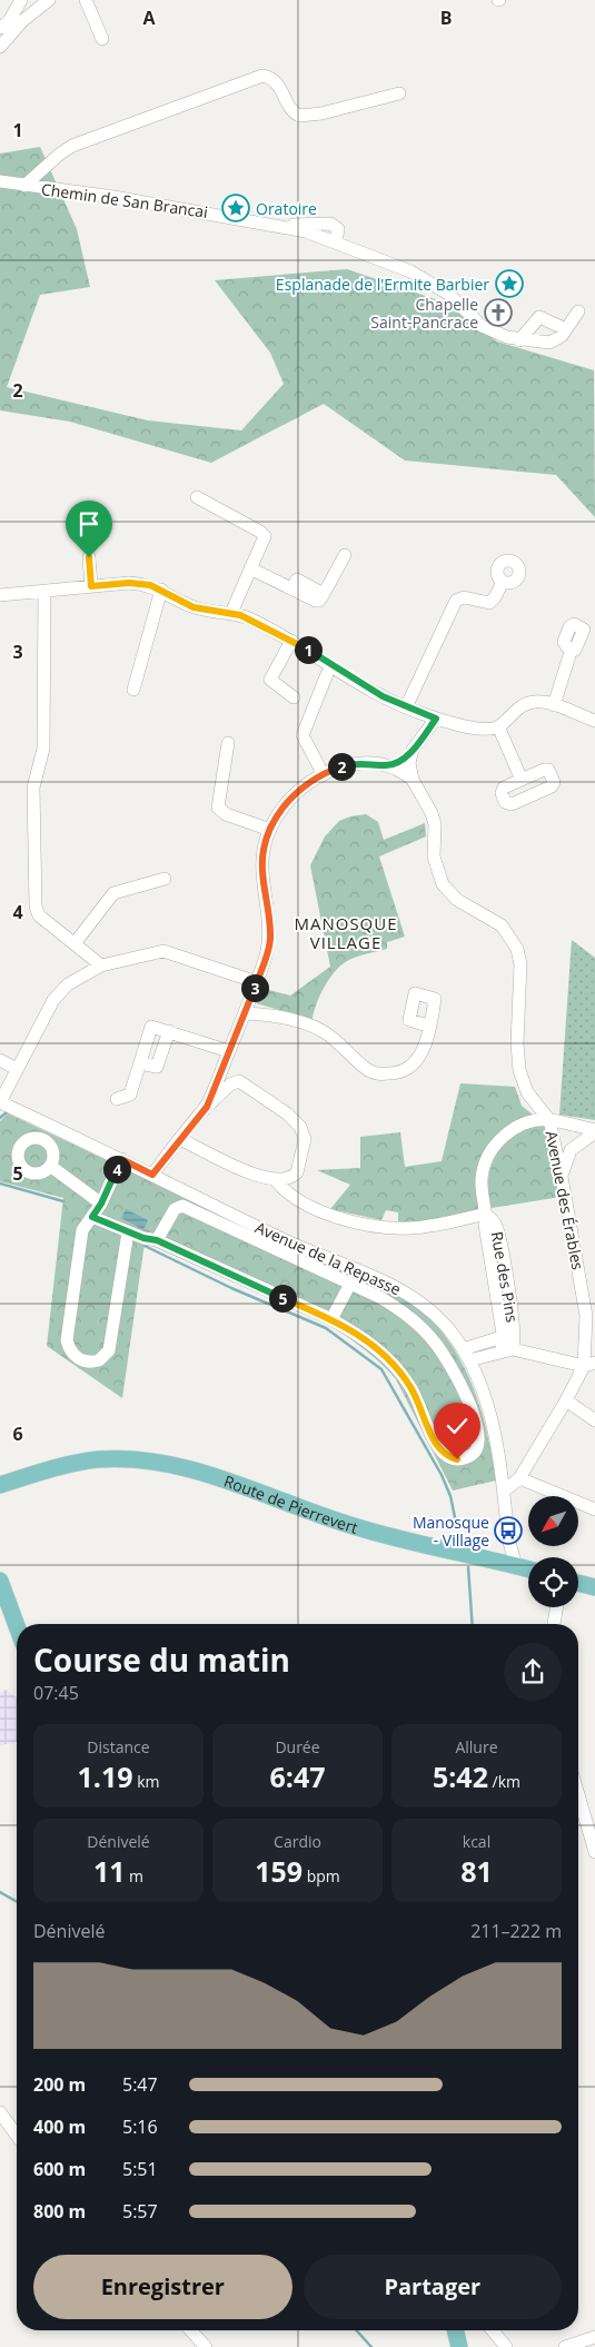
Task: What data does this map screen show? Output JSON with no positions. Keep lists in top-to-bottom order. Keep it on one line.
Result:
{"streets":{"main road":["Route de Pierrevert"],"street":["Chemin de San Brancai","Avenue des Érables","Avenue de la Repasse","Rue des Pins"]},"crossings":[["Avenue des Érables","Avenue de la Repasse"],["Avenue des Érables","Rue des Pins"],["Avenue de la Repasse","Route de Pierrevert"]],"districts":["MANOSQUE VILLAGE"],"places":{"place":["Oratoire","Esplanade de l'Ermite Barbier"],"church":["Chapelle Saint-Pancrace"],"bus stop":["Manosque - Village"]},"north":"bottom left","page":{"pins":["1","2","3","4","5"],"heading":["Course du matin","07:45"],"stats":[["Distance","1.19 km"],["Durée","6:47"],["Allure","5:42 /km"],["Dénivelé","11 m"],["Cardio","159 bpm"],["kcal","81"]],"chart":["Dénivelé","211–222 m"],"list":[{"name":"200 m","note":"5:47"},{"name":"400 m","note":"5:16"},{"name":"600 m","note":"5:51"},{"name":"800 m","note":"5:57"}],"buttons":["Enregistrer","Partager"]},"grid":{"columns":["A","B"],"rows":["1","2","3","4","5","6"]}}
